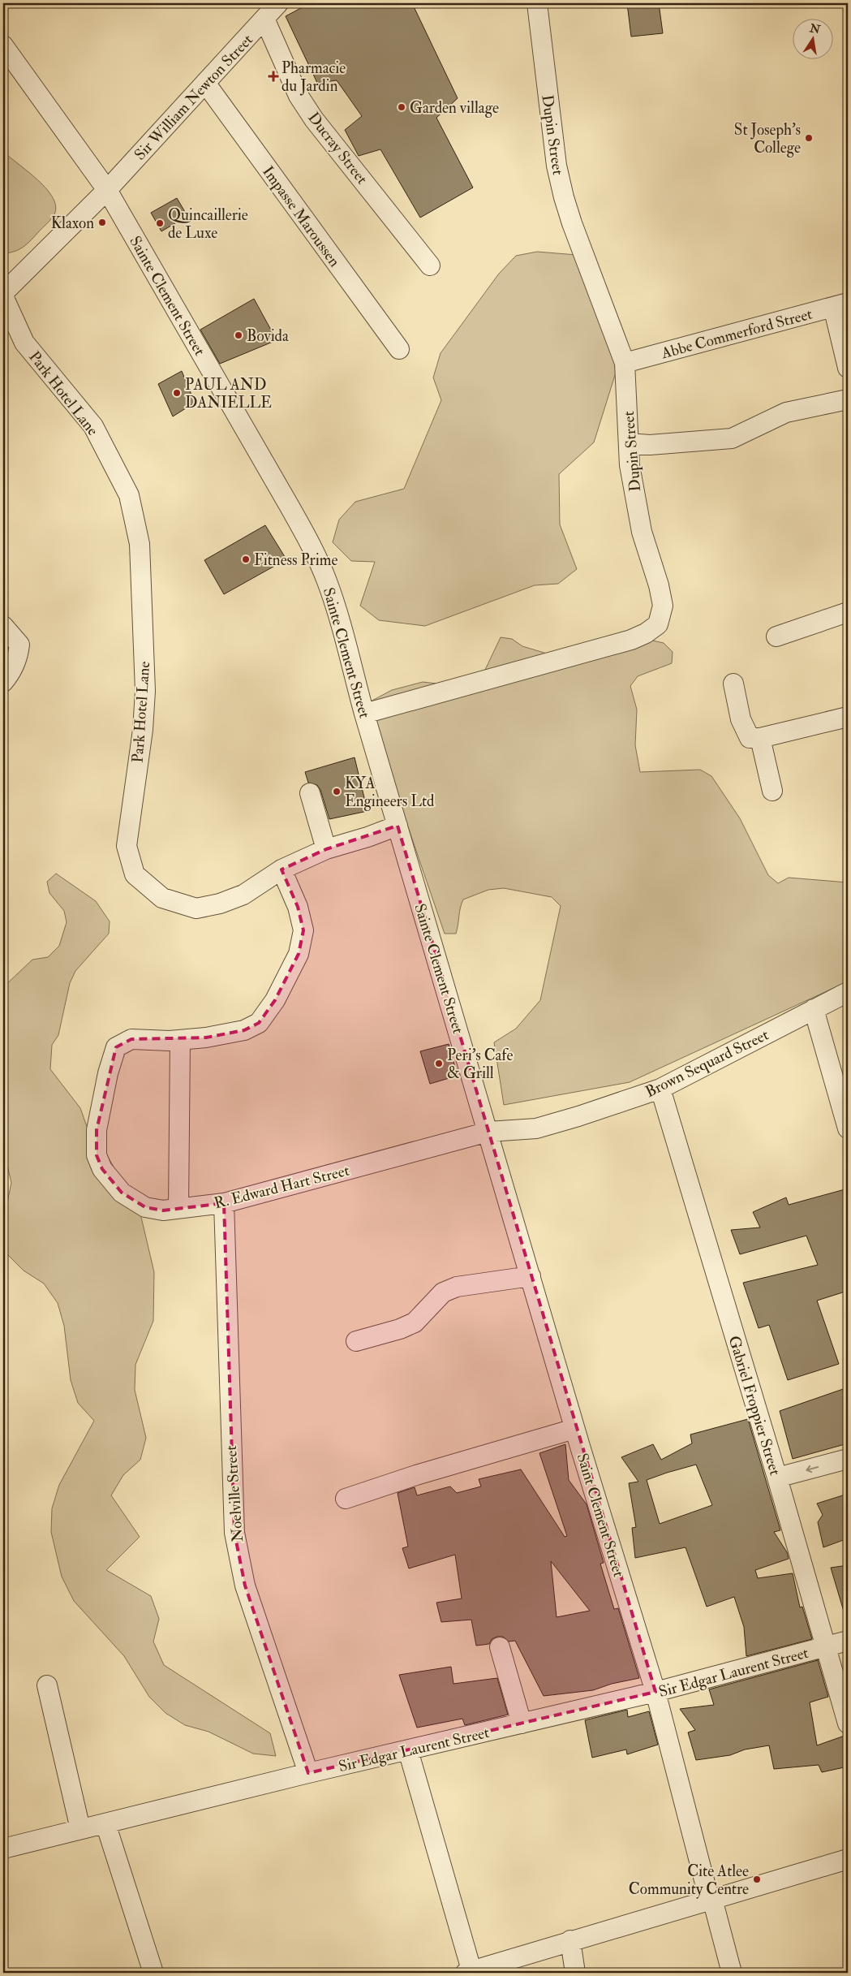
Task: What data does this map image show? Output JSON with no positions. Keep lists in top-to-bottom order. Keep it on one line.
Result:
{"streets":{"street":["Sir William Newton Street","Dupin Street","Ducray Street","Impasse Maroussen","Sainte Clement Street","Abbe Commerford Street","Park Hotel Lane","Brown Sequard Street","R. Edward Hart Street","Gabriel Froppier Street","Noelville Street","Saint Clement Street","Sir Edgar Laurent Street"]},"crossings":[["Sir William Newton Street","Ducray Street"],["Sir William Newton Street","Impasse Maroussen"],["Sir William Newton Street","Sainte Clement Street"],["Dupin Street","Sainte Clement Street"],["Dupin Street","Abbe Commerford Street"],["Sainte Clement Street","Park Hotel Lane"],["Sainte Clement Street","Brown Sequard Street"],["Sainte Clement Street","R. Edward Hart Street"],["Sainte Clement Street","Saint Clement Street"],["Park Hotel Lane","R. Edward Hart Street"],["Brown Sequard Street","R. Edward Hart Street"],["Brown Sequard Street","Gabriel Froppier Street"],["Brown Sequard Street","Saint Clement Street"],["R. Edward Hart Street","Noelville Street"],["R. Edward Hart Street","Saint Clement Street"],["Gabriel Froppier Street","Sir Edgar Laurent Street"],["Noelville Street","Sir Edgar Laurent Street"],["Saint Clement Street","Sir Edgar Laurent Street"]],"places":{"health":["Pharmacie du Jardin"],"other":["Garden village","St Joseph's College","Klaxon","Quincaillerie de Luxe","Bovida","PAUL AND DANIELLE","Fitness Prime","KYA Engineers Ltd","Peri's Cafe & Grill","Cite Atlee Community Centre"]},"north":"top"}
